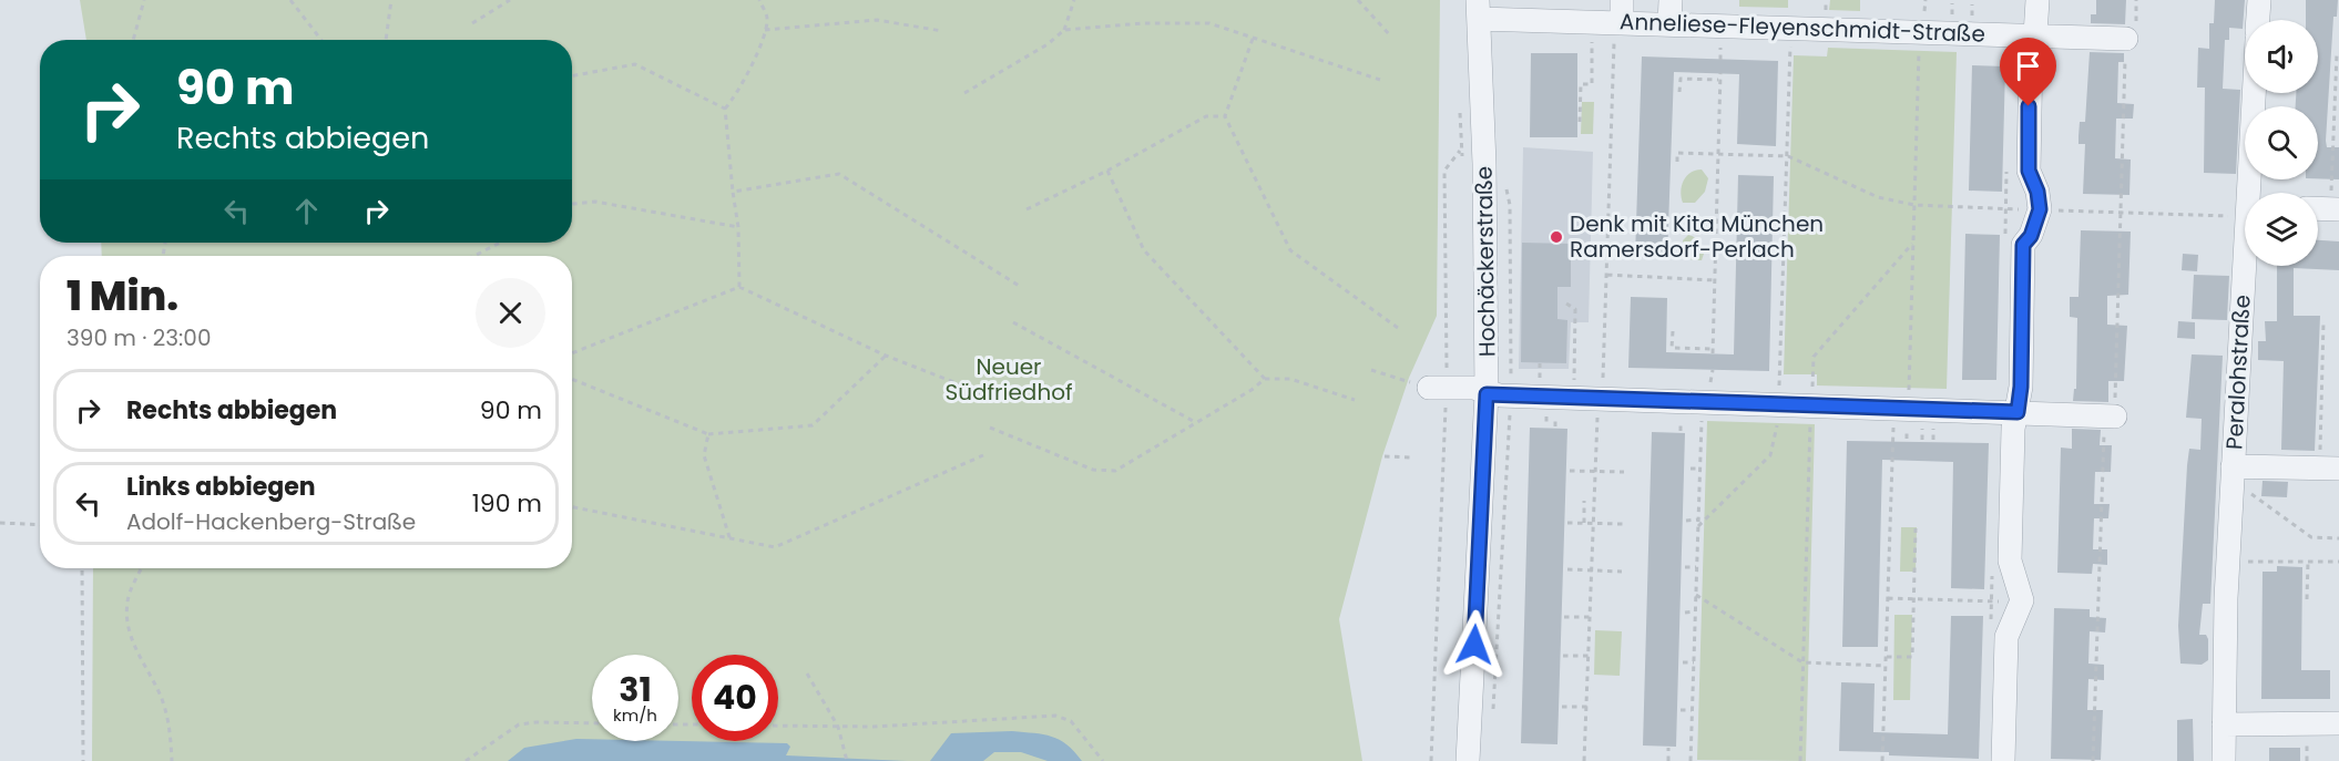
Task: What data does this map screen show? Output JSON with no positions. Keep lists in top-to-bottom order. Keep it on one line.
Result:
{"streets":{"street":["Anneliese-Fleyenschmidt-Straße","Hochäckerstraße","Peralohstraße"]},"crossings":[["Anneliese-Fleyenschmidt-Straße","Hochäckerstraße"]],"parks":["Neuer Südfriedhof"],"places":["Denk mit Kita München Ramersdorf-Perlach"],"page":{"turn":["90 m","Rechts abbiegen"],"heading":["1 Min.","390 m · 23:00"],"list":[{"name":"Rechts abbiegen","value":"90 m"},{"name":"Links abbiegen","note":"Adolf-Hackenberg-Straße","value":"190 m"}],"speed":"31 km/h","limit":"40"}}
